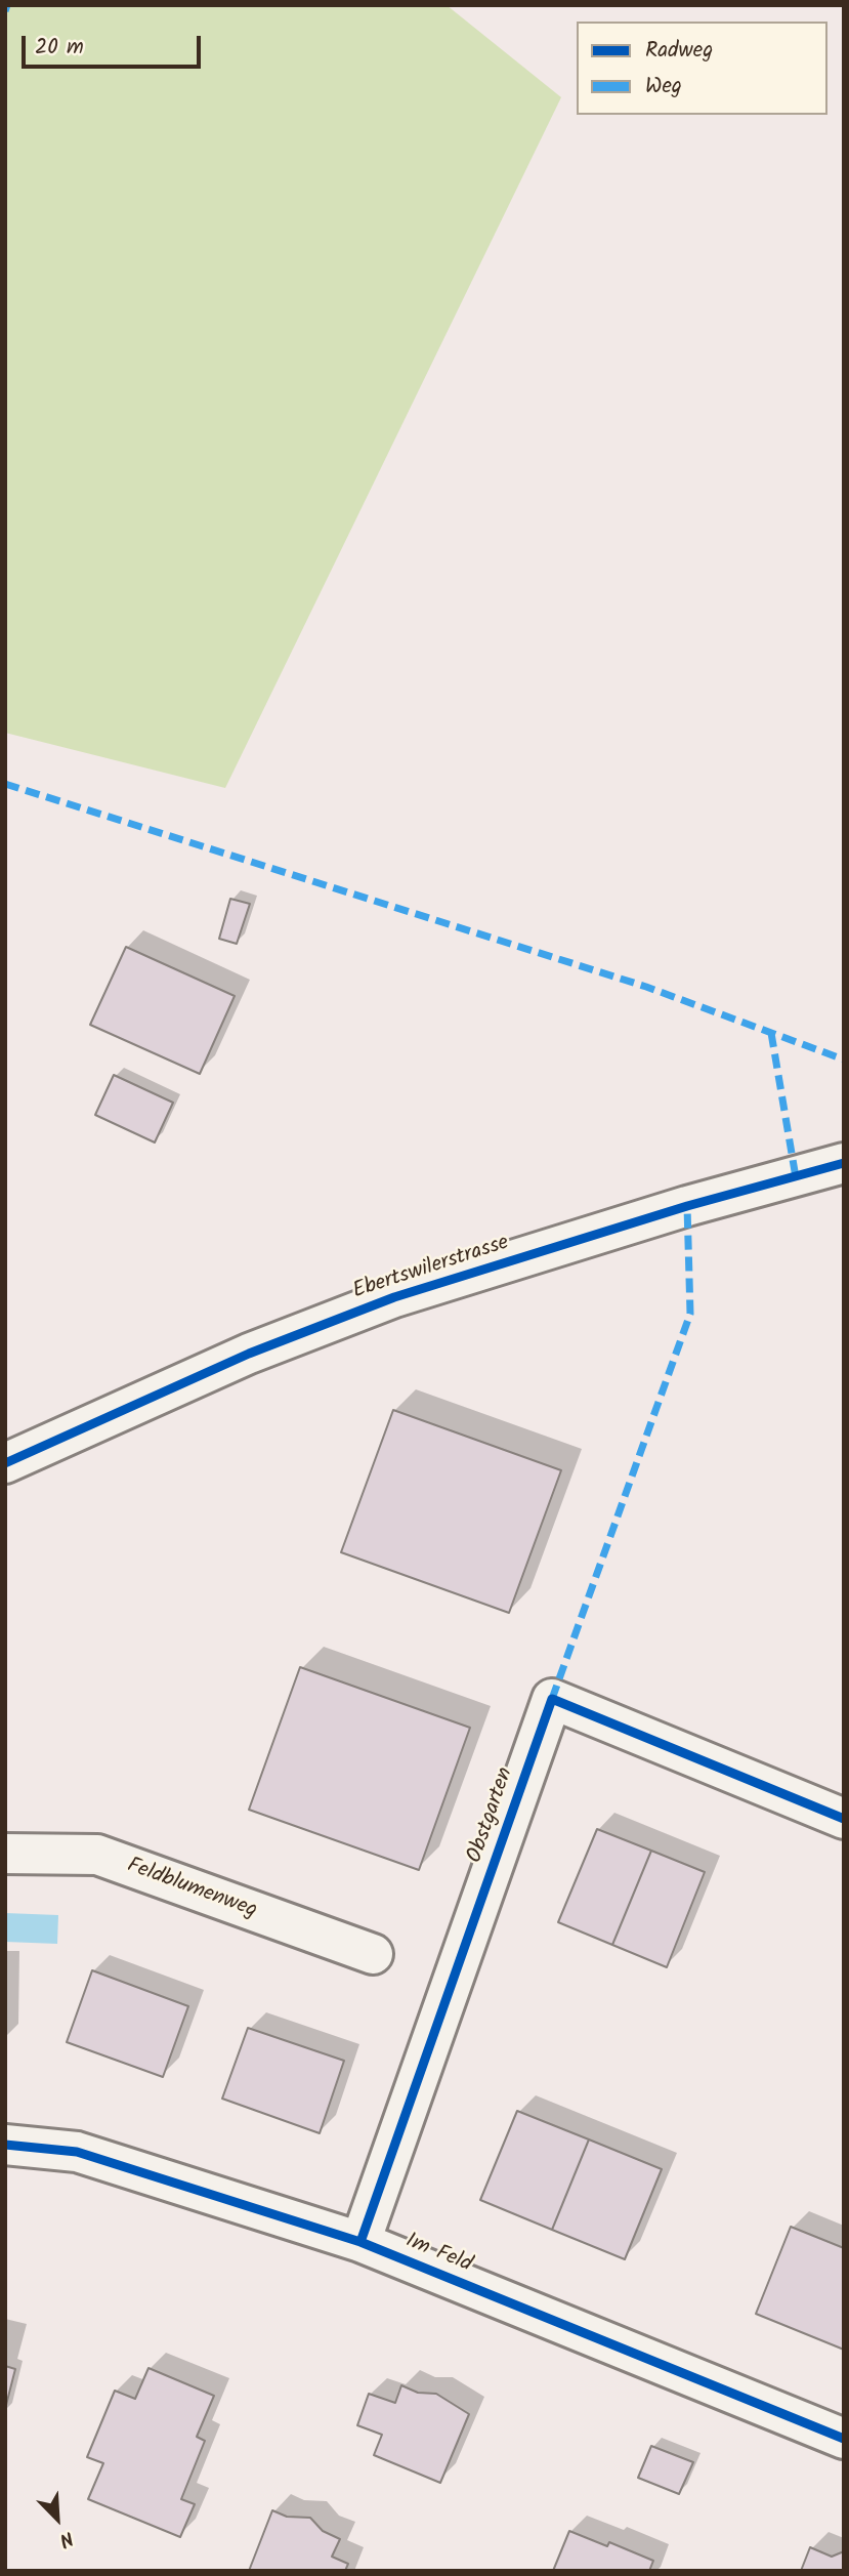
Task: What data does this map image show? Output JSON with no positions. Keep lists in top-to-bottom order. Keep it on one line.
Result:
{"streets":{"street":["Ebertswilerstrasse","Obstgarten","Feldblumenweg","Im Feld"]},"crossings":[["Obstgarten","Im Feld"]],"legend":["Radweg","Weg"],"scale_bar":"20 m","north":"bottom right"}
